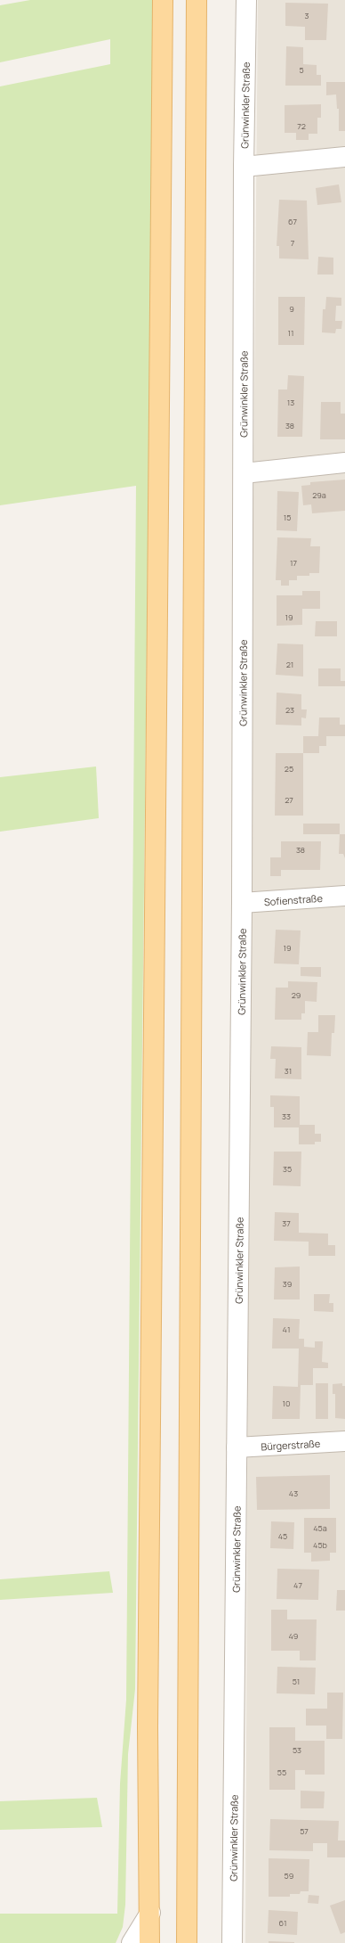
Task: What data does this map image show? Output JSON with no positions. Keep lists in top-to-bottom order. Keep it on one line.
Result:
{"streets":{"street":["Grünwinkler Straße","Sofienstraße","Bürgerstraße"]},"crossings":[["Grünwinkler Straße","Sofienstraße"],["Grünwinkler Straße","Bürgerstraße"]],"house_numbers":["3","5","72","67","7","9","11","13","38","29a","15","17","19","21","23","25","27","38","19","29","31","33","35","37","39","41","10","43","45a","45","45b","47","49","51","53","55","57","59","61"]}
